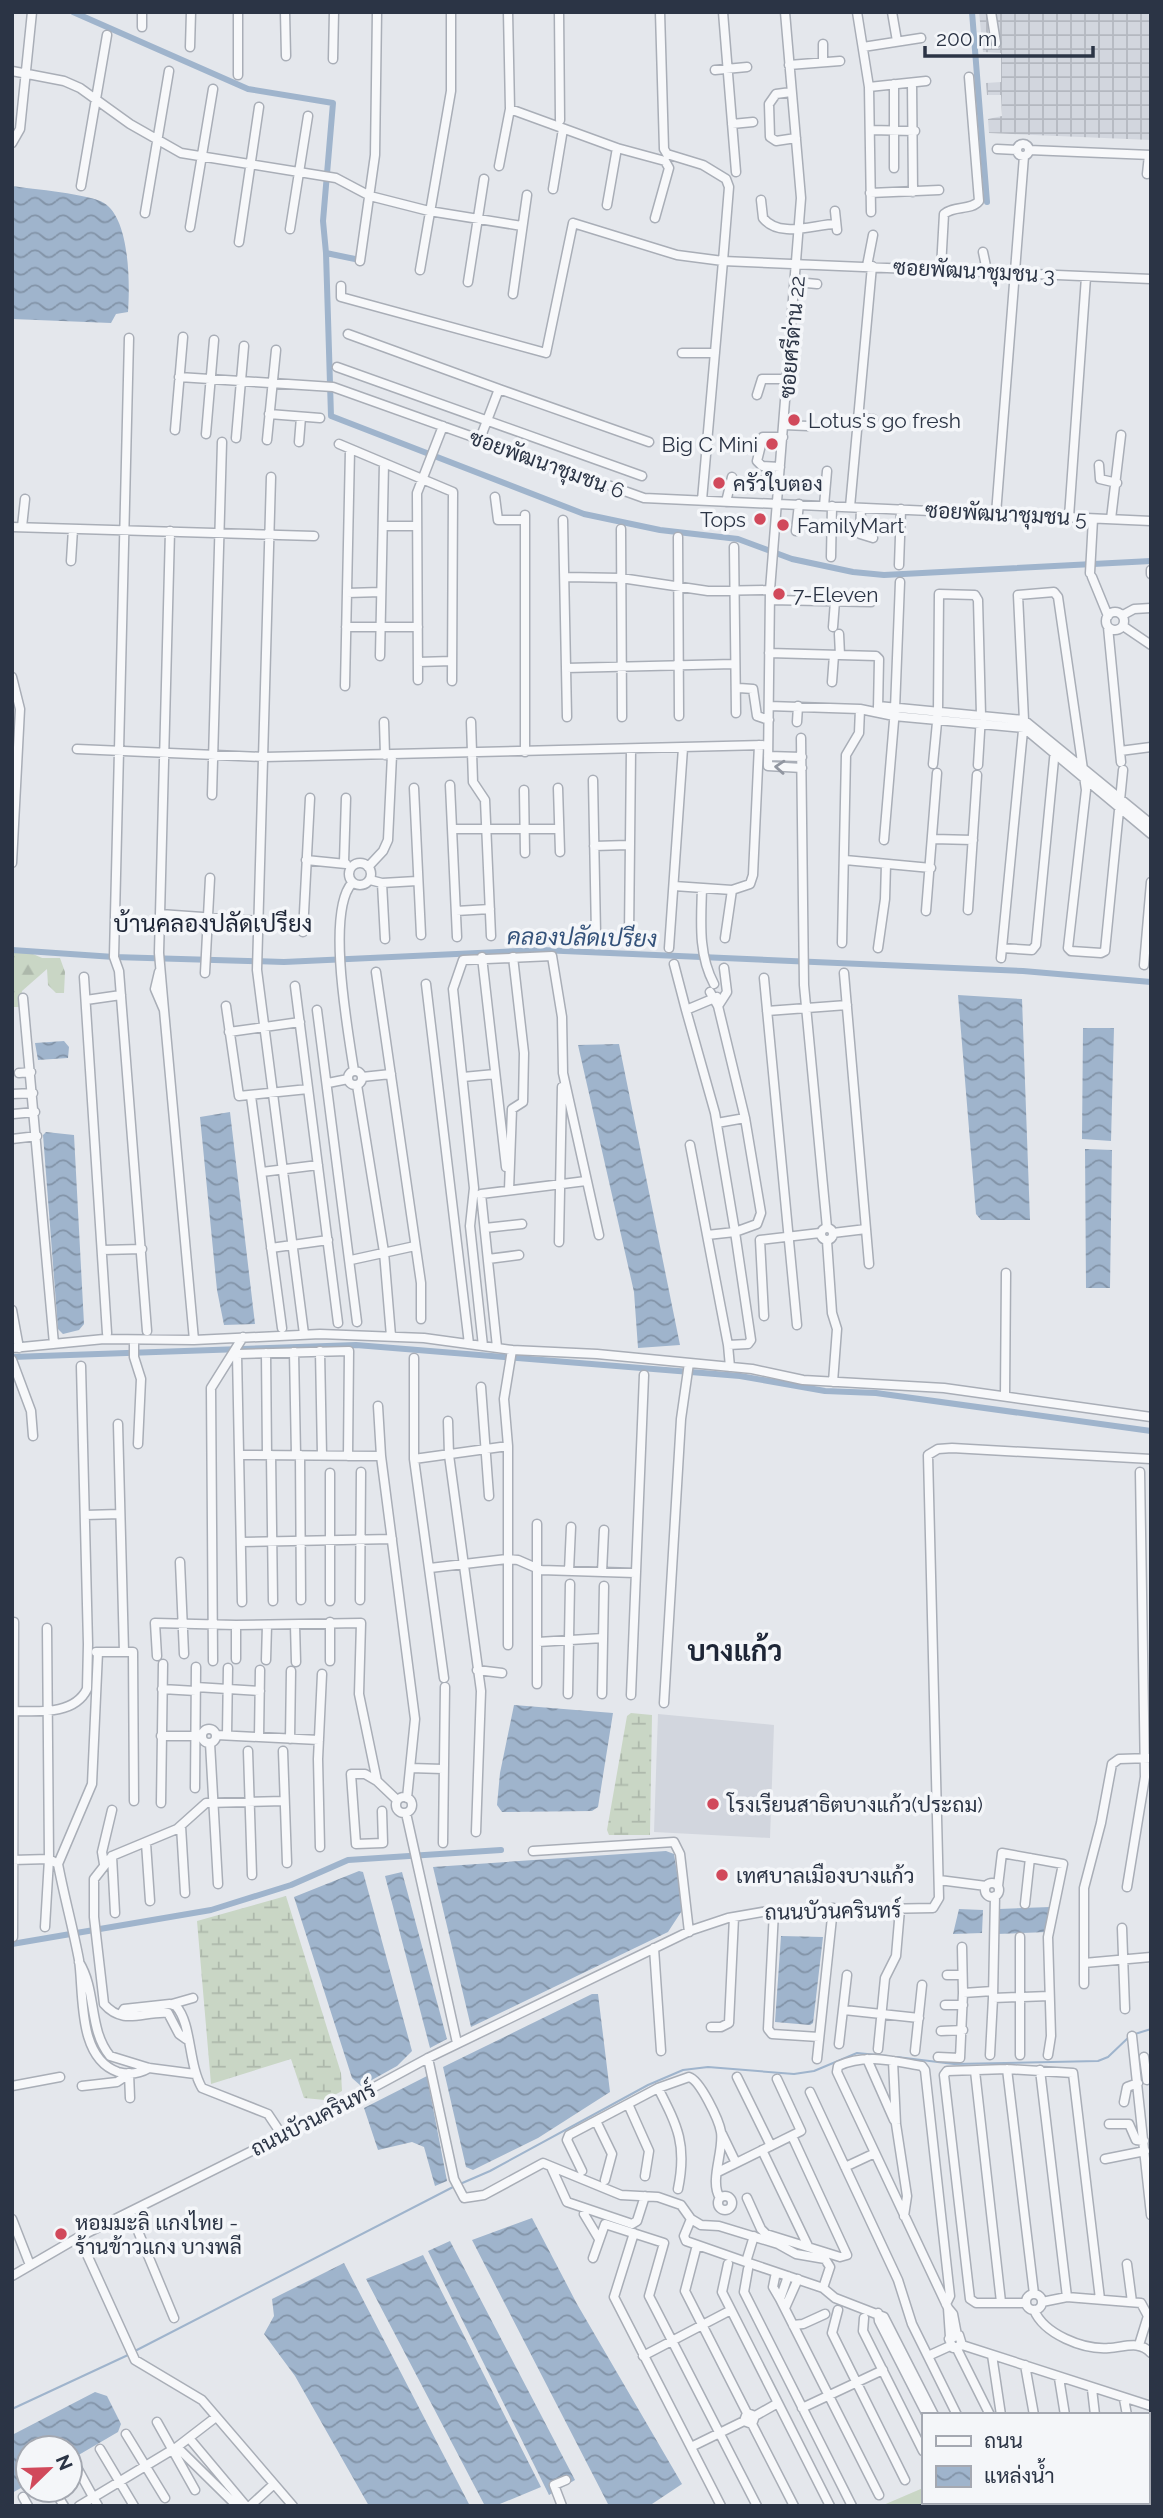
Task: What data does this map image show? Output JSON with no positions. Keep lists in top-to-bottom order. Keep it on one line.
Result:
{"streets":{"street":["ซอยพัฒนาชุมชน 3","ซอยศรีด่าน 22","ซอยพัฒนาชุมชน 6","ซอยพัฒนาชุมชน 5","ถนนบัวนครินทร์"]},"crossings":[["ซอยพัฒนาชุมชน 3","ซอยศรีด่าน 22"],["ซอยศรีด่าน 22","ซอยพัฒนาชุมชน 6"],["ซอยศรีด่าน 22","ซอยพัฒนาชุมชน 5"],["ซอยพัฒนาชุมชน 6","ซอยพัฒนาชุมชน 5"]],"districts":["บ้านคลองปลัดเปรียง","บางแก้ว"],"water":["คลองปลัดเปรียง"],"places":["Lotus's go fresh","Big C Mini","ครัวใบตอง","Tops","FamilyMart","7-Eleven","โรงเรียนสาธิตบางแก้ว(ประถม)","เทศบาลเมืองบางแก้ว","หอมมะลิ เเกงไทย - ร้านข้าวแกง บางพลี"],"legend":["ถนน","แหล่งน้ำ"],"scale_bar":"200 m","north":"top right"}
